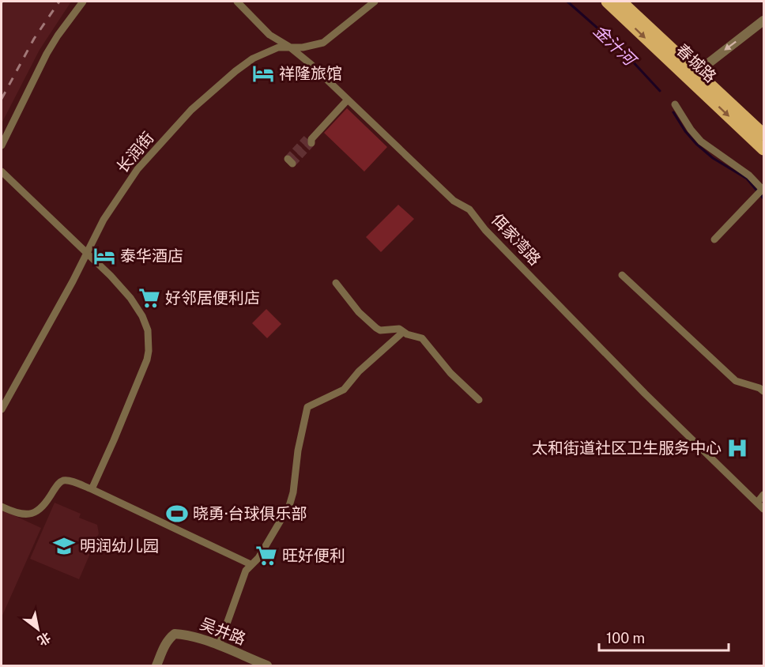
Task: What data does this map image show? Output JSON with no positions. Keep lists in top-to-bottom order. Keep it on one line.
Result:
{"streets":{"main road":["春城路"],"street":["长润街","佴家湾路","吴井路"]},"crossings":[["长润街","佴家湾路"]],"water":["金汁河"],"places":{"hotel":["祥隆旅馆","泰华酒店"],"supermarket":["好邻居便利店","旺好便利"],"hospital":["太和街道社区卫生服务中心"],"sports":["晓勇·台球俱乐部"],"school or university":["明润幼儿园"]},"scale_bar":"100 m","north":"bottom right"}
